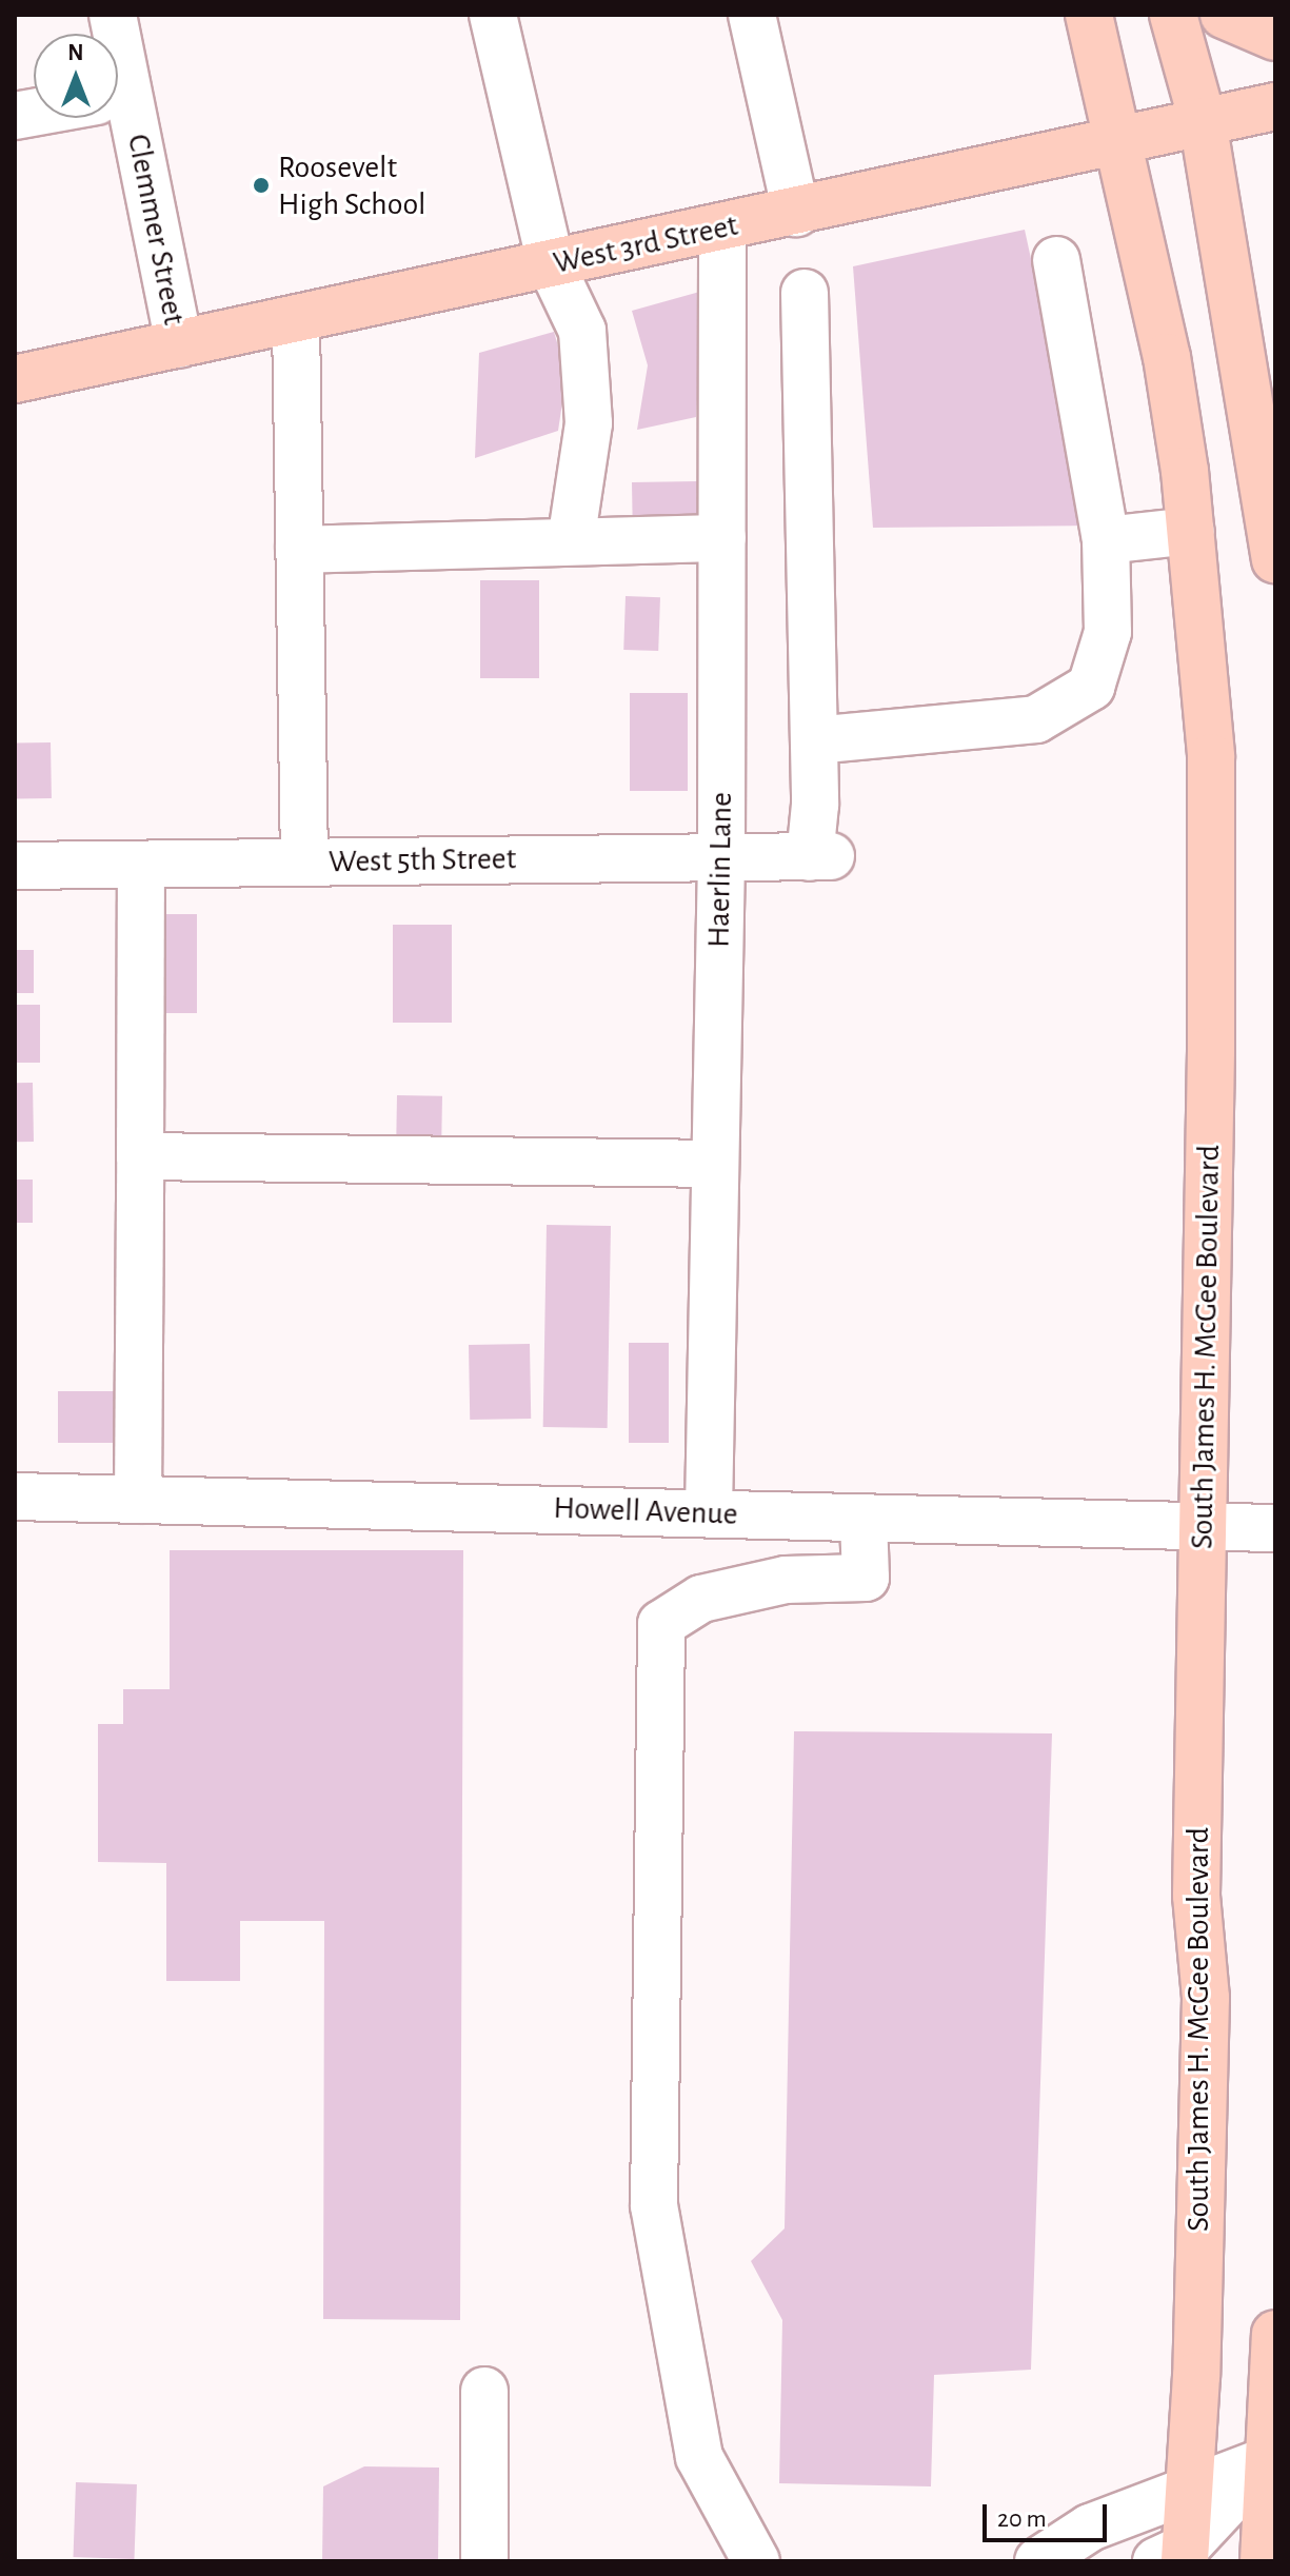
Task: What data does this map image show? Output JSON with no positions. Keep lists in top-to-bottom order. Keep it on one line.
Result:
{"streets":{"main road":["West 3rd Street","South James H. McGee Boulevard"],"street":["Clemmer Street","West 5th Street","Haerlin Lane","Howell Avenue"]},"crossings":[["Clemmer Street","West 3rd Street"],["West 3rd Street","Haerlin Lane"],["West 3rd Street","South James H. McGee Boulevard"],["West 5th Street","Haerlin Lane"],["Haerlin Lane","Howell Avenue"],["South James H. McGee Boulevard","Howell Avenue"]],"places":["Roosevelt High School"],"scale_bar":"20 m","north":"top"}
